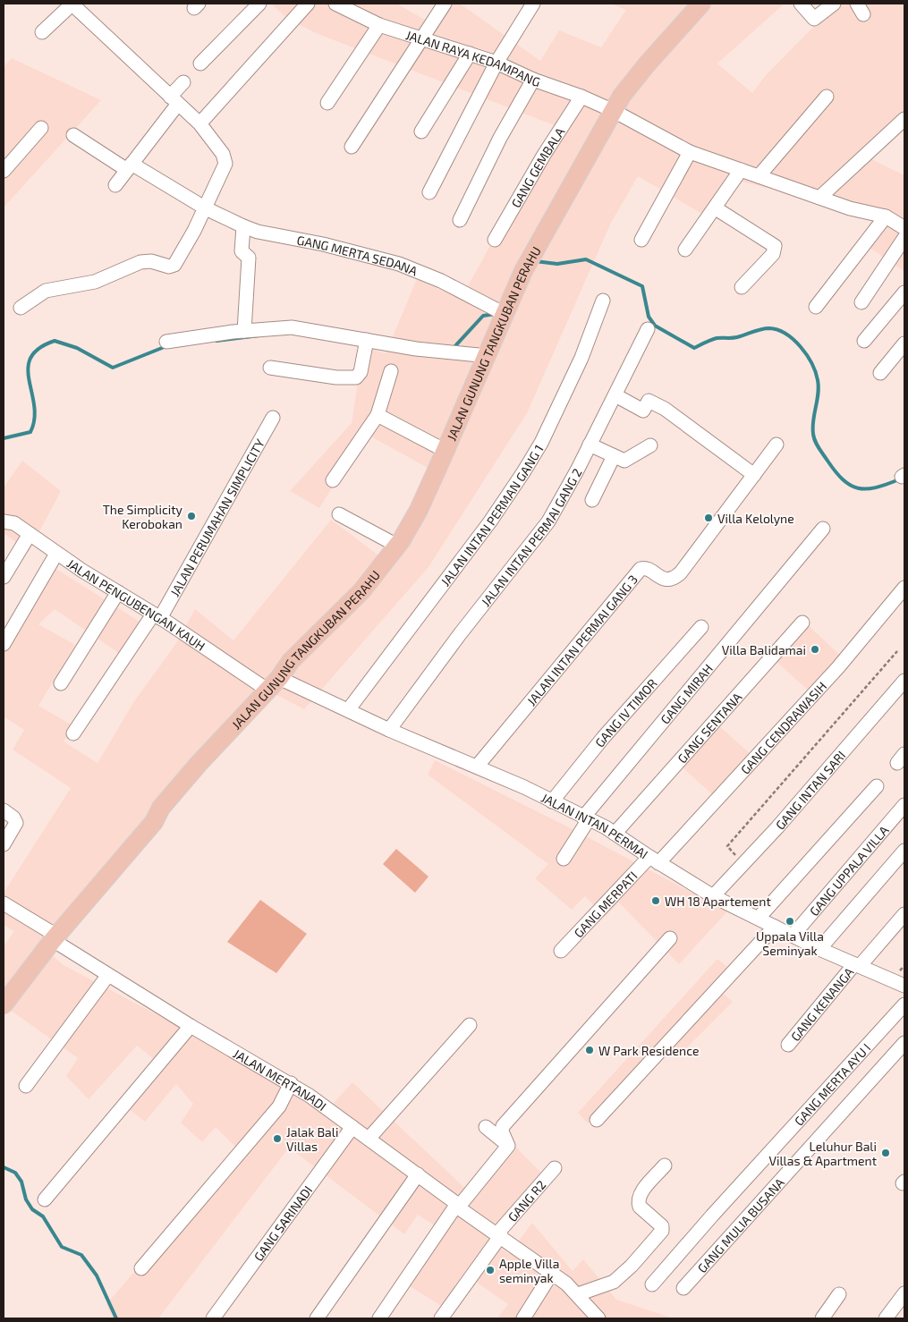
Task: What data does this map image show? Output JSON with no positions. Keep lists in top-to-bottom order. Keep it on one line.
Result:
{"streets":{"main road":["JALAN GUNUNG TANGKUBAN PERAHU"],"street":["JALAN RAYA KEDAMPANG","GANG GEMBALA","GANG MERTA SEDANA","JALAN INTAN PERMAN GANG 1","JALAN PERUMAHAN SIMPLICITY","JALAN INTAN PERMAI GANG 2","JALAN PENGUBENGAN KAUH","JALAN INTAN PERMAI GANG 3","GANG MIRAH","GANG IV TIMOR","GANG CENDRAWASIH","GANG SENTANA","GANG INTAN SARI","JALAN INTAN PERMAI","GANG UPPALA VILLA","GANG MERPATI","GANG KENANGA","JALAN MERTANADI","GANG MERTA AYU I","GANG R2","GANG SARINADI","GANG MULIA BUSANA"]},"crossings":[["JALAN RAYA KEDAMPANG","GANG GEMBALA"],["JALAN RAYA KEDAMPANG","JALAN GUNUNG TANGKUBAN PERAHU"],["GANG MERTA SEDANA","JALAN GUNUNG TANGKUBAN PERAHU"],["JALAN GUNUNG TANGKUBAN PERAHU","JALAN PENGUBENGAN KAUH"],["JALAN GUNUNG TANGKUBAN PERAHU","JALAN INTAN PERMAI"],["JALAN GUNUNG TANGKUBAN PERAHU","JALAN MERTANADI"],["JALAN INTAN PERMAN GANG 1","JALAN INTAN PERMAI"],["JALAN PERUMAHAN SIMPLICITY","JALAN PENGUBENGAN KAUH"],["JALAN INTAN PERMAI GANG 2","JALAN INTAN PERMAI"],["JALAN PENGUBENGAN KAUH","JALAN INTAN PERMAI"],["JALAN INTAN PERMAI GANG 3","JALAN INTAN PERMAI"],["GANG MIRAH","JALAN INTAN PERMAI"],["GANG IV TIMOR","JALAN INTAN PERMAI"],["GANG CENDRAWASIH","JALAN INTAN PERMAI"],["GANG CENDRAWASIH","GANG MERPATI"],["GANG SENTANA","JALAN INTAN PERMAI"],["GANG INTAN SARI","JALAN INTAN PERMAI"],["JALAN INTAN PERMAI","GANG UPPALA VILLA"],["JALAN INTAN PERMAI","GANG MERPATI"],["JALAN INTAN PERMAI","GANG KENANGA"],["JALAN MERTANADI","GANG R2"],["JALAN MERTANADI","GANG SARINADI"]],"places":["The Simplicity Kerobokan","Villa Kelolyne","Villa Balidamai","WH 18 Apartement","Uppala Villa Seminyak","W Park Residence","Jalak Bali Villas","Leluhur Bali Villas & Apartment","Apple Villa seminyak"]}
